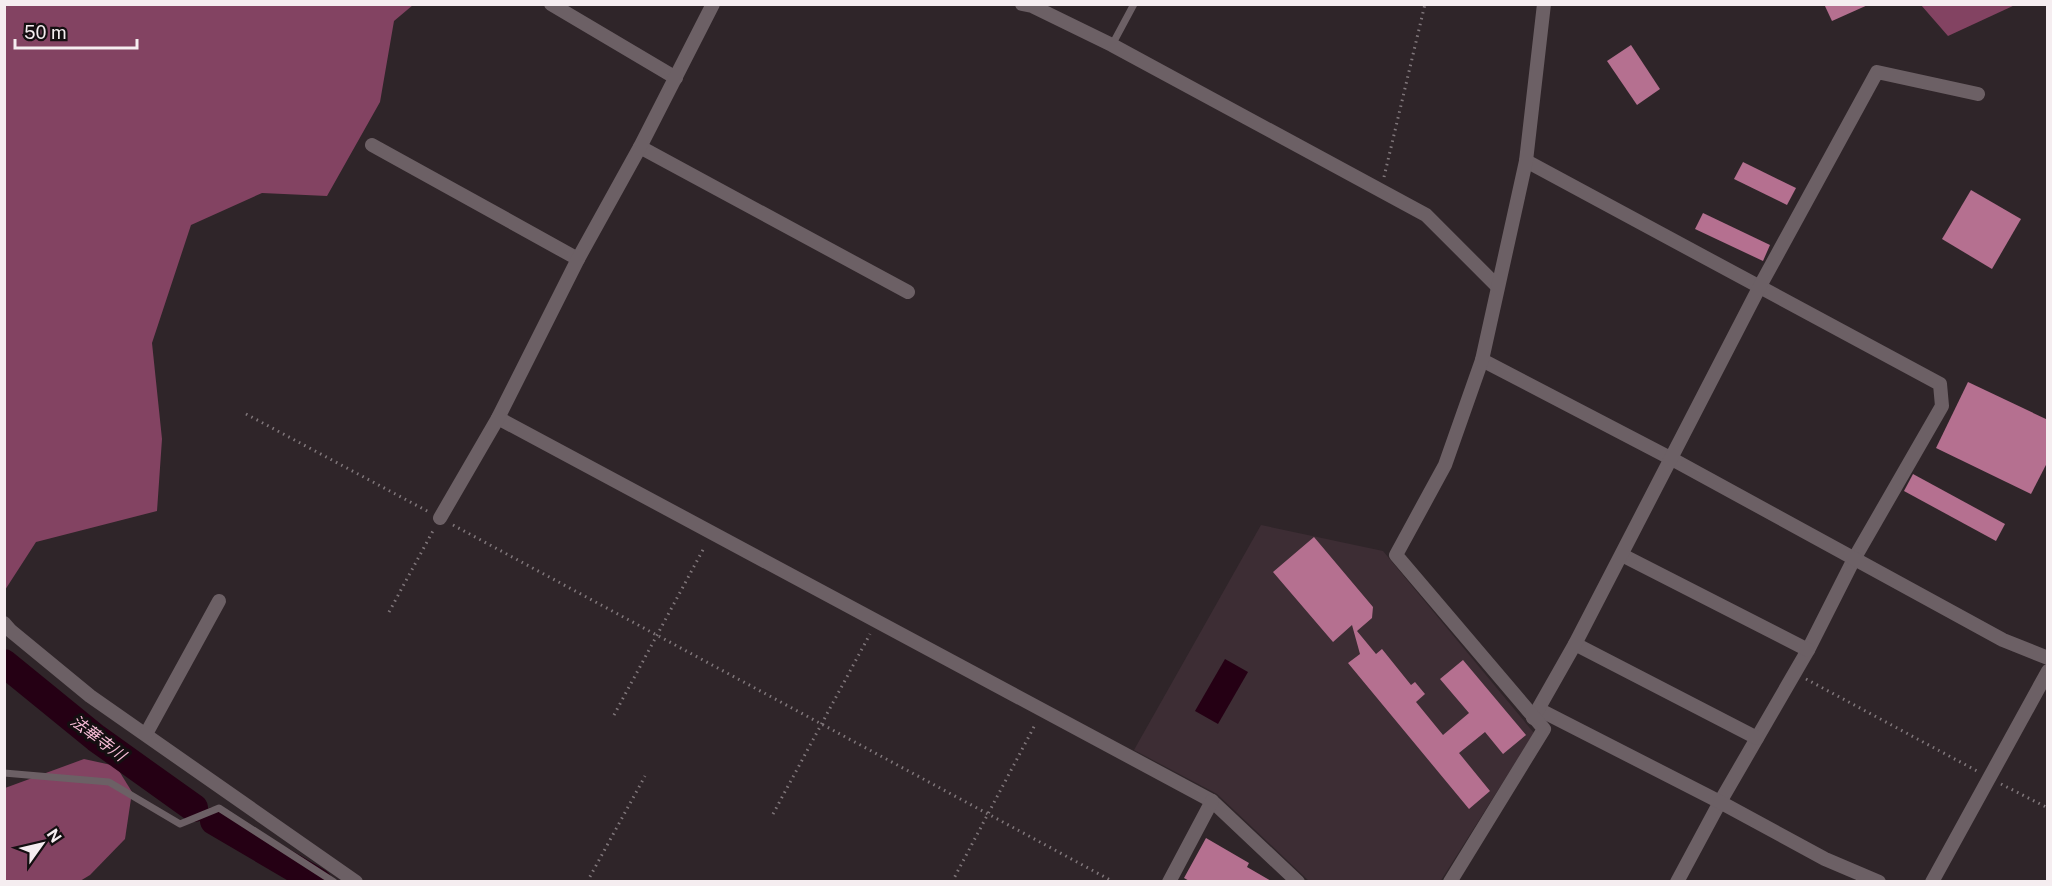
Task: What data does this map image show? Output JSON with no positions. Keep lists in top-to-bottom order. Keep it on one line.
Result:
{"water":["法華寺川"],"scale_bar":"50 m","north":"top right"}
